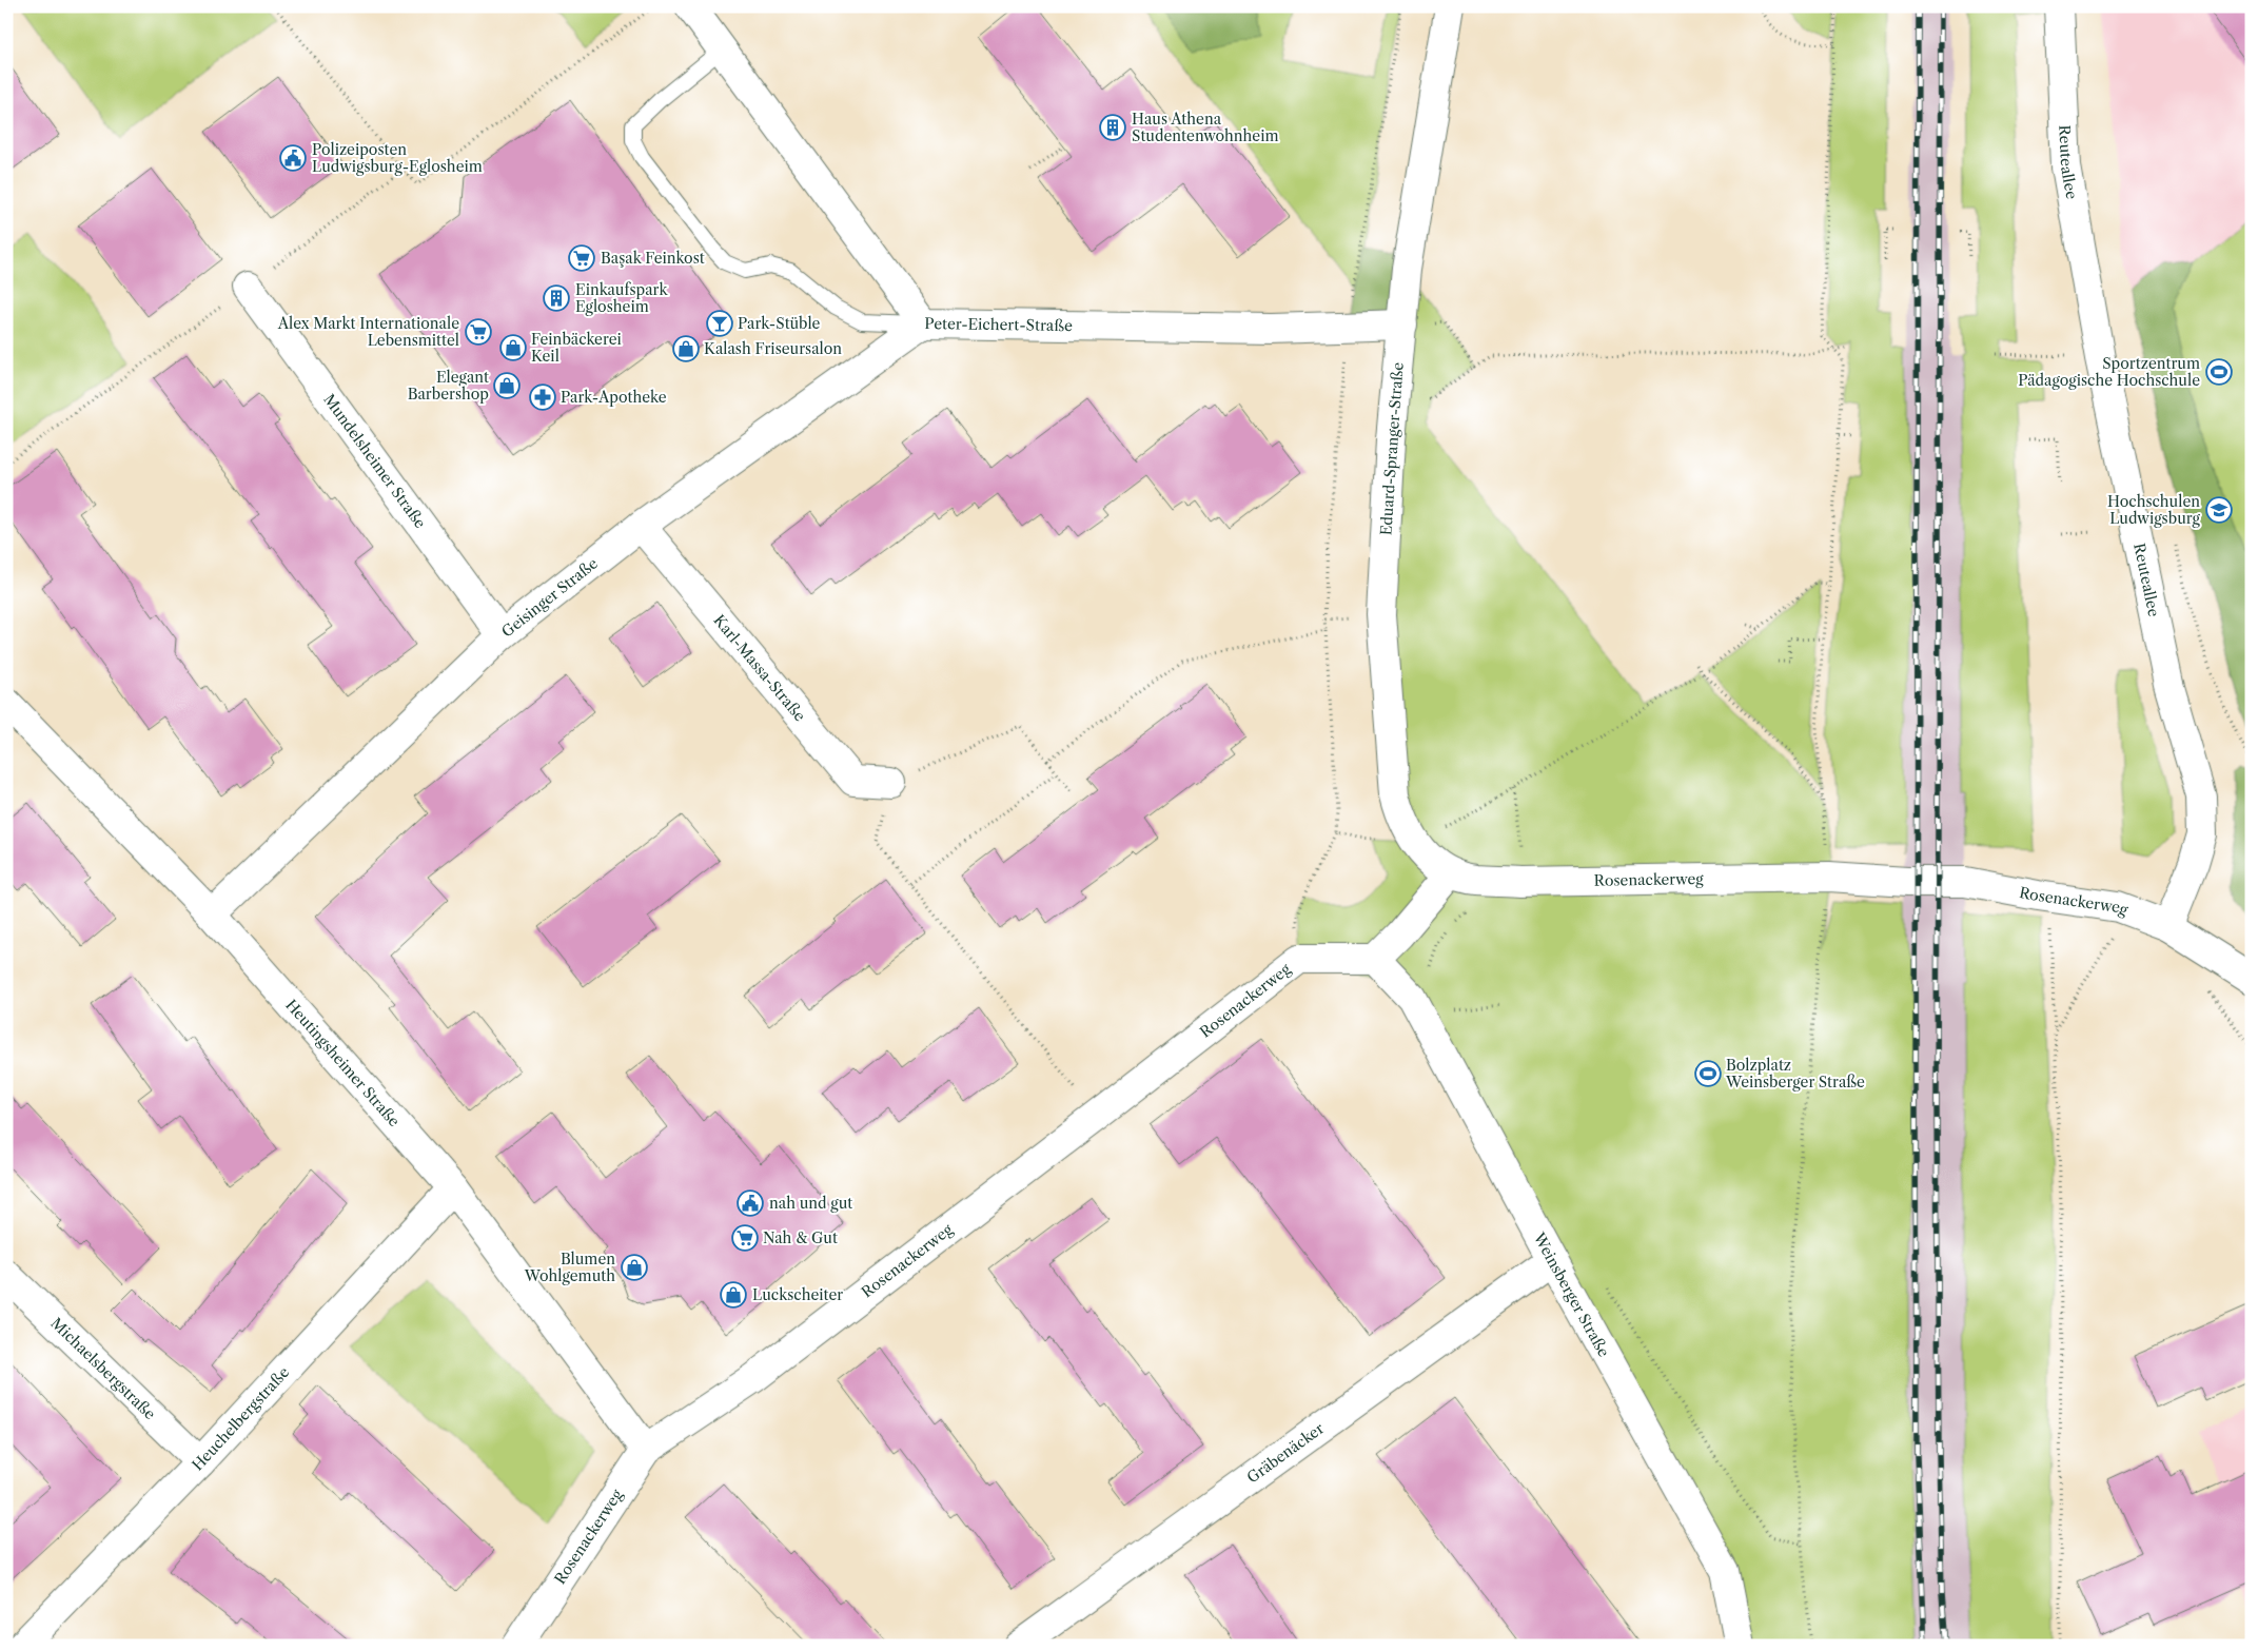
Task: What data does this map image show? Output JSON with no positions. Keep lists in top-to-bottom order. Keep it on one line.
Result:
{"streets":{"street":["Reuteallee","Peter-Eichert-Straße","Eduard-Spranger-Straße","Mundelsheimer Straße","Geisinger Straße","Karl-Massa-Straße","Rosenackerweg","Heutingsheimer Straße","Weinsberger Straße","Michaelsbergstraße","Heuchelbergstraße","Gräbenäcker"]},"crossings":[["Reuteallee","Rosenackerweg"],["Peter-Eichert-Straße","Eduard-Spranger-Straße"],["Peter-Eichert-Straße","Geisinger Straße"],["Eduard-Spranger-Straße","Rosenackerweg"],["Mundelsheimer Straße","Geisinger Straße"],["Geisinger Straße","Karl-Massa-Straße"],["Geisinger Straße","Heutingsheimer Straße"],["Rosenackerweg","Heutingsheimer Straße"],["Rosenackerweg","Weinsberger Straße"],["Heutingsheimer Straße","Heuchelbergstraße"],["Weinsberger Straße","Gräbenäcker"],["Michaelsbergstraße","Heuchelbergstraße"]],"places":{"building":["Haus Athena Studentenwohnheim","Einkaufspark Eglosheim"],"public building":["Polizeiposten Ludwigsburg-Eglosheim","nah und gut"],"supermarket":["Başak Feinkost","Alex Markt Internationale Lebensmittel","Nah & Gut"],"bar":["Park-Stüble"],"shop":["Feinbäckerei Keil","Kalash Friseursalon","Elegant Barbershop","Blumen Wohlgemuth","Luckscheiter"],"sports":["Sportzentrum Pädagogische Hochschule","Bolzplatz Weinsberger Straße"],"pharmacy":["Park-Apotheke"],"school or university":["Hochschulen Ludwigsburg"]}}
